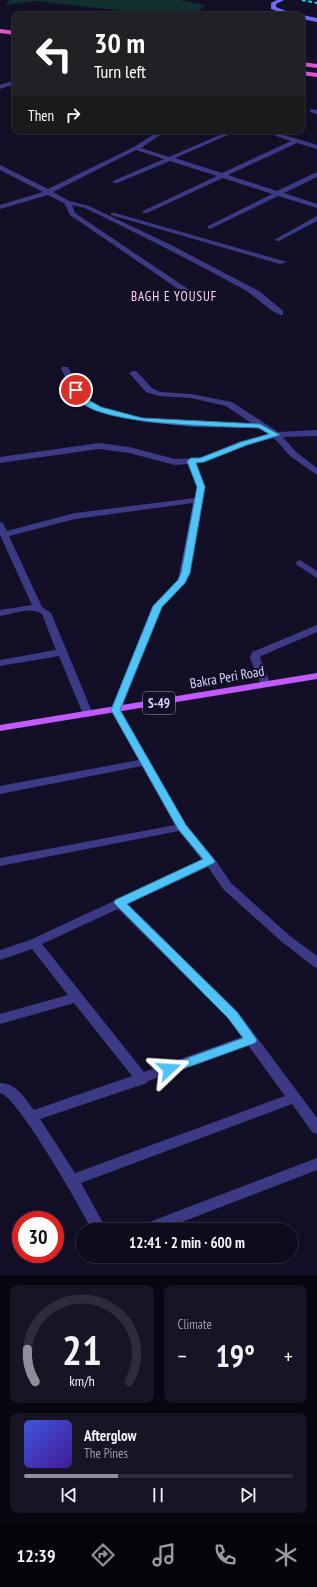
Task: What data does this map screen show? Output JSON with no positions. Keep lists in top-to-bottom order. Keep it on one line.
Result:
{"streets":{"main road":["Bakra Peri Road","S-49"]},"districts":["BAGH E YOUSUF"],"page":{"turn":["30 m","Turn left"],"then":"Then","limit":"30","trip":"12:41 · 2 min · 600 m","tile":"Climate","heat":["−","19°","+"],"song":["Afterglow","The Pines"],"tabs":"12:39","gauge":["21","km/h"]}}
